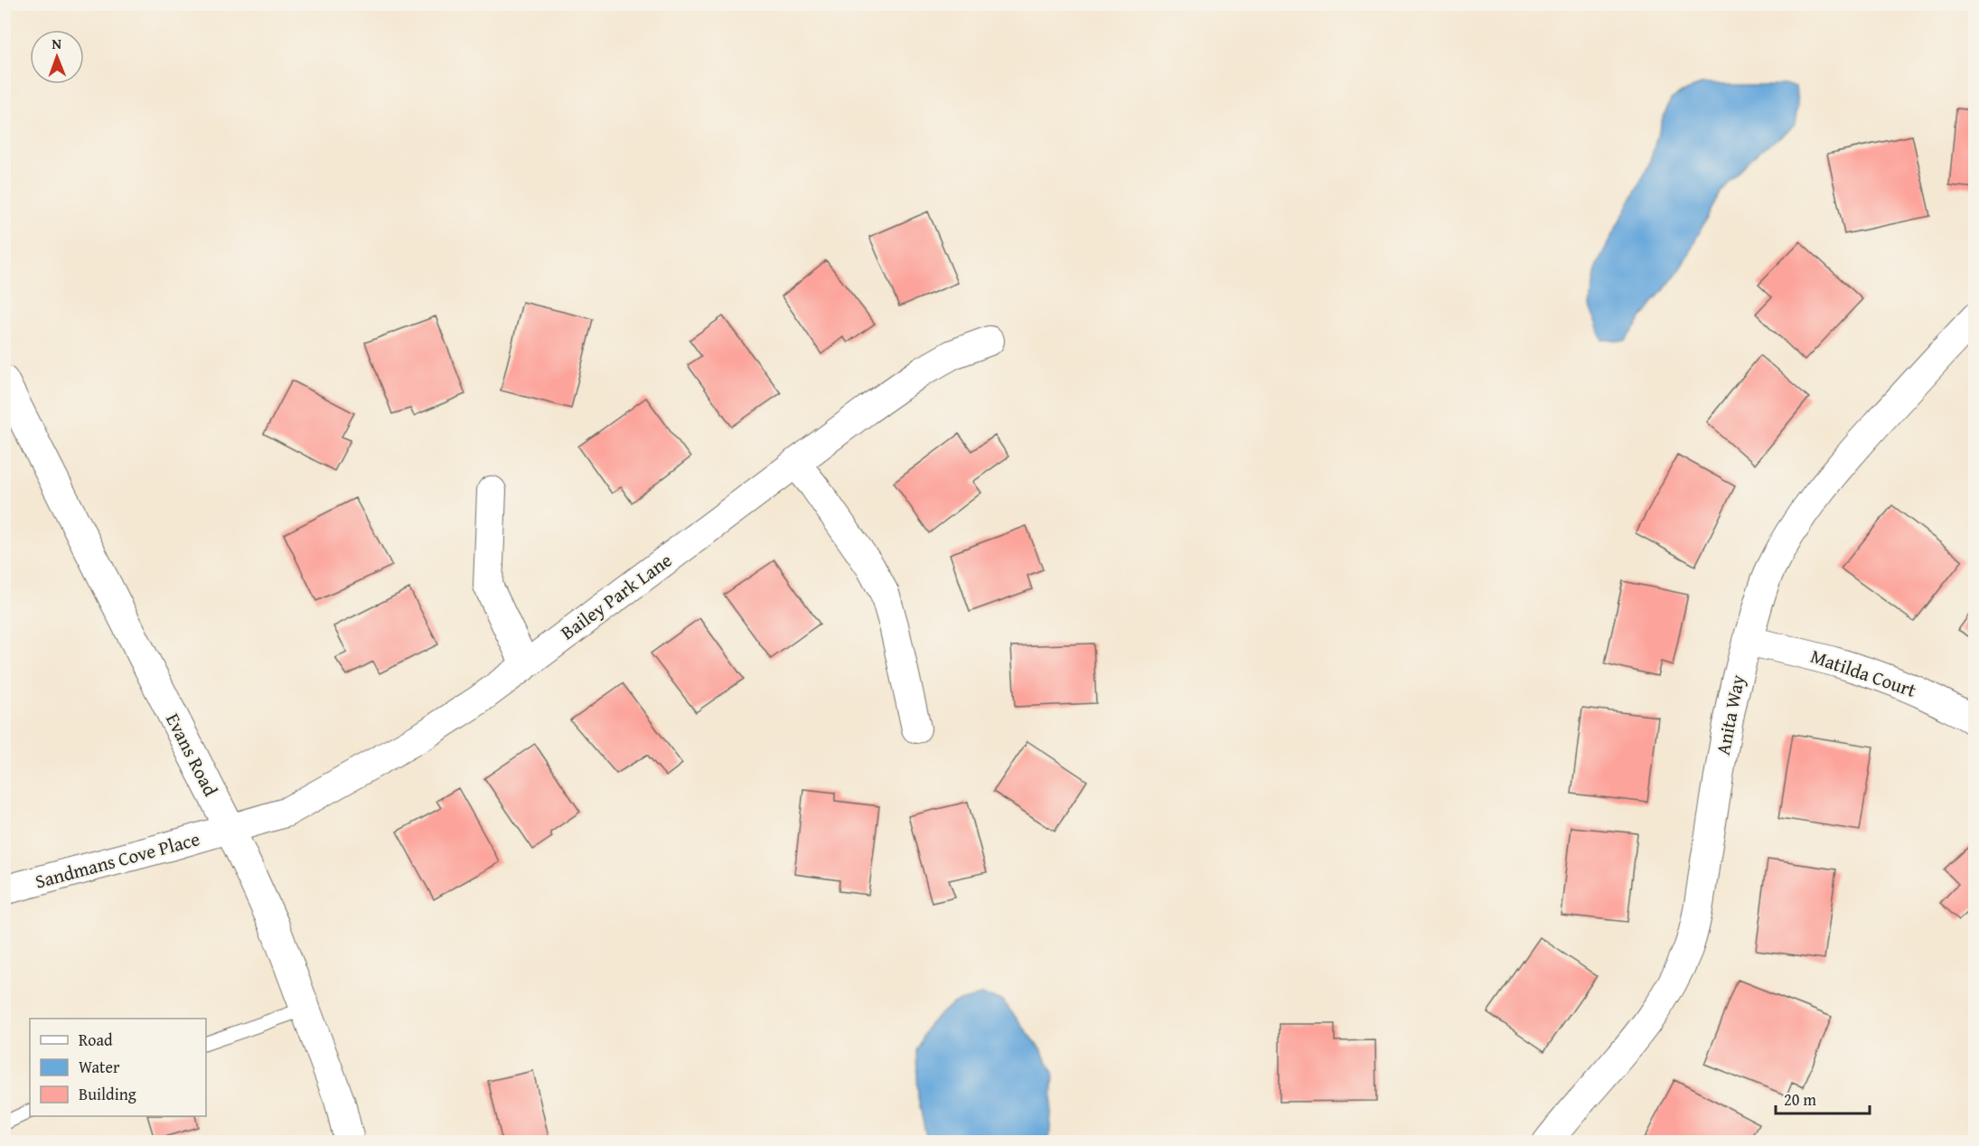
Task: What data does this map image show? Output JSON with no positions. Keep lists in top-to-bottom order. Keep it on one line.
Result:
{"streets":{"main road":["Evans Road"],"street":["Bailey Park Lane","Matilda Court","Anita Way","Sandmans Cove Place"]},"crossings":[["Bailey Park Lane","Evans Road"],["Bailey Park Lane","Sandmans Cove Place"],["Matilda Court","Anita Way"],["Evans Road","Sandmans Cove Place"]],"legend":["Road","Water","Building"],"scale_bar":"20 m","north":"top"}
